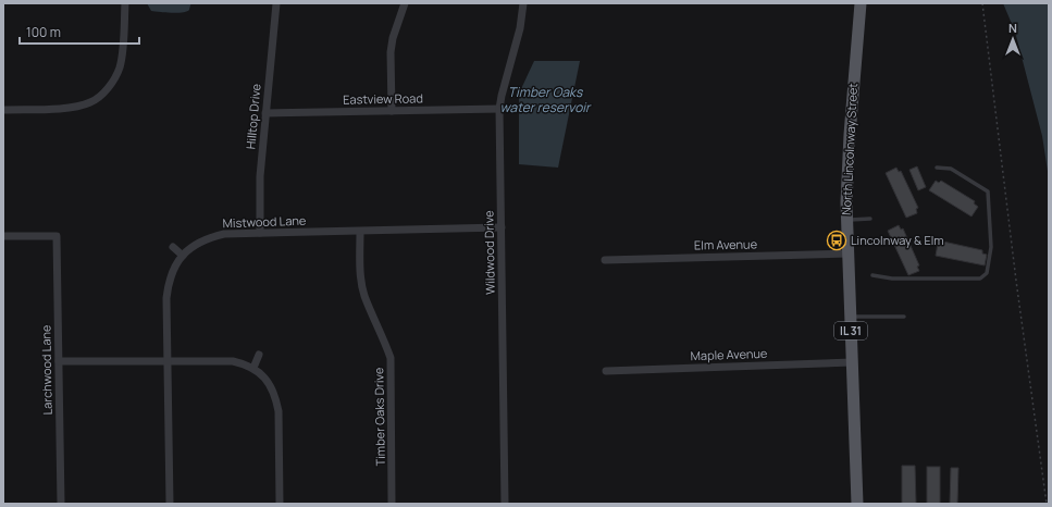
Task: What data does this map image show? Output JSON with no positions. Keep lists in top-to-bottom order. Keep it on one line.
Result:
{"streets":{"main road":["North Lincolnway Street","IL 31"],"street":["Eastview Road","Hilltop Drive","Mistwood Lane","Elm Avenue","Wildwood Drive","Maple Avenue","Larchwood Lane","Timber Oaks Drive"]},"crossings":[["Eastview Road","Hilltop Drive"],["Eastview Road","Wildwood Drive"],["Hilltop Drive","Mistwood Lane"],["North Lincolnway Street","Elm Avenue"],["North Lincolnway Street","Maple Avenue"],["Mistwood Lane","Wildwood Drive"],["Mistwood Lane","Timber Oaks Drive"]],"water":["Timber Oaks water reservoir"],"places":{"bus stop":["Lincolnway & Elm"]},"scale_bar":"100 m","north":"top"}
